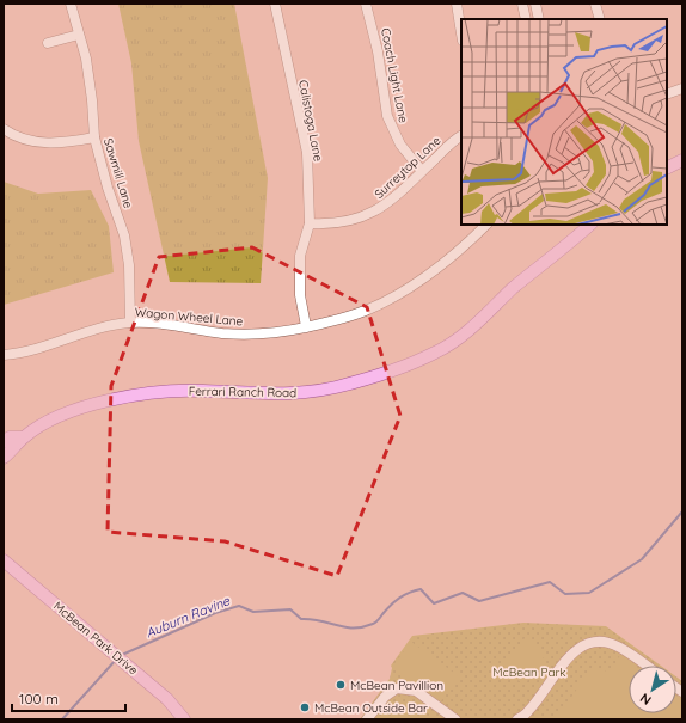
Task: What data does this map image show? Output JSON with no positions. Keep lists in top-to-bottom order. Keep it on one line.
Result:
{"streets":{"main road":["Ferrari Ranch Road","McBean Park Drive"],"street":["Coach Light Lane","Calistoga Lane","Surreytop Lane","Sawmill Lane","Wagon Wheel Lane"]},"crossings":[["Coach Light Lane","Surreytop Lane"],["Calistoga Lane","Surreytop Lane"],["Calistoga Lane","Wagon Wheel Lane"],["Sawmill Lane","Wagon Wheel Lane"]],"water":["Auburn Ravine"],"parks":["McBean Park"],"places":["McBean Pavillion","McBean Outside Bar"],"scale_bar":"100 m","north":"bottom left"}
